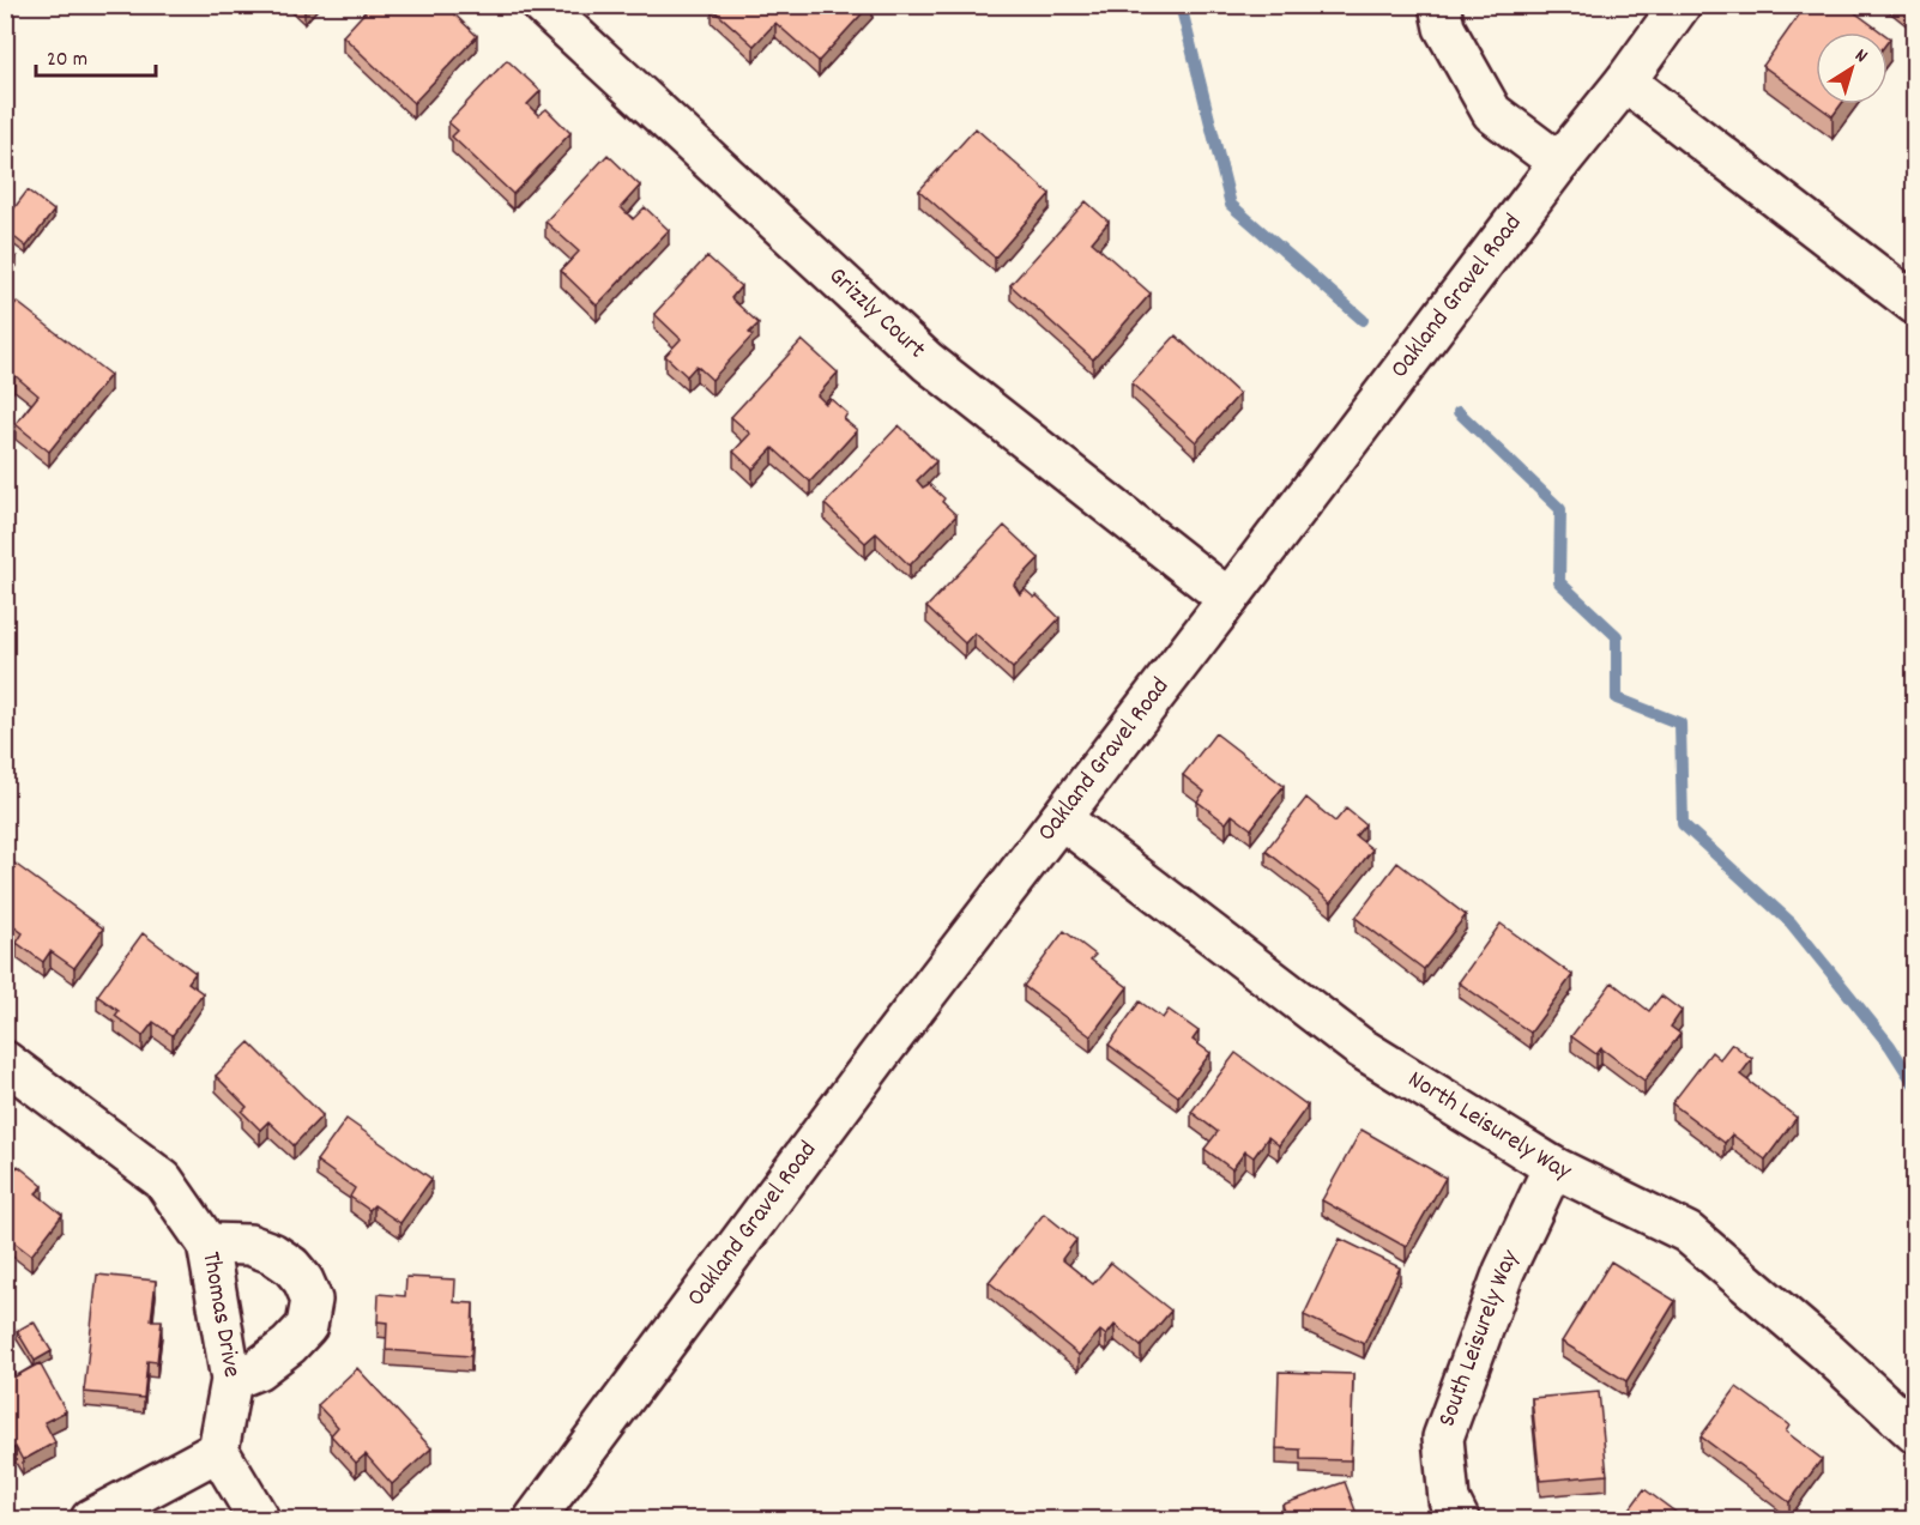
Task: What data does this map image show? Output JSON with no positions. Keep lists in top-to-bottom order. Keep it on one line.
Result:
{"streets":{"street":["Oakland Gravel Road","Grizzly Court","North Leisurely Way","Thomas Drive","South Leisurely Way"]},"crossings":[["Oakland Gravel Road","Grizzly Court"],["Oakland Gravel Road","North Leisurely Way"],["North Leisurely Way","South Leisurely Way"]],"scale_bar":"20 m","north":"top right"}
